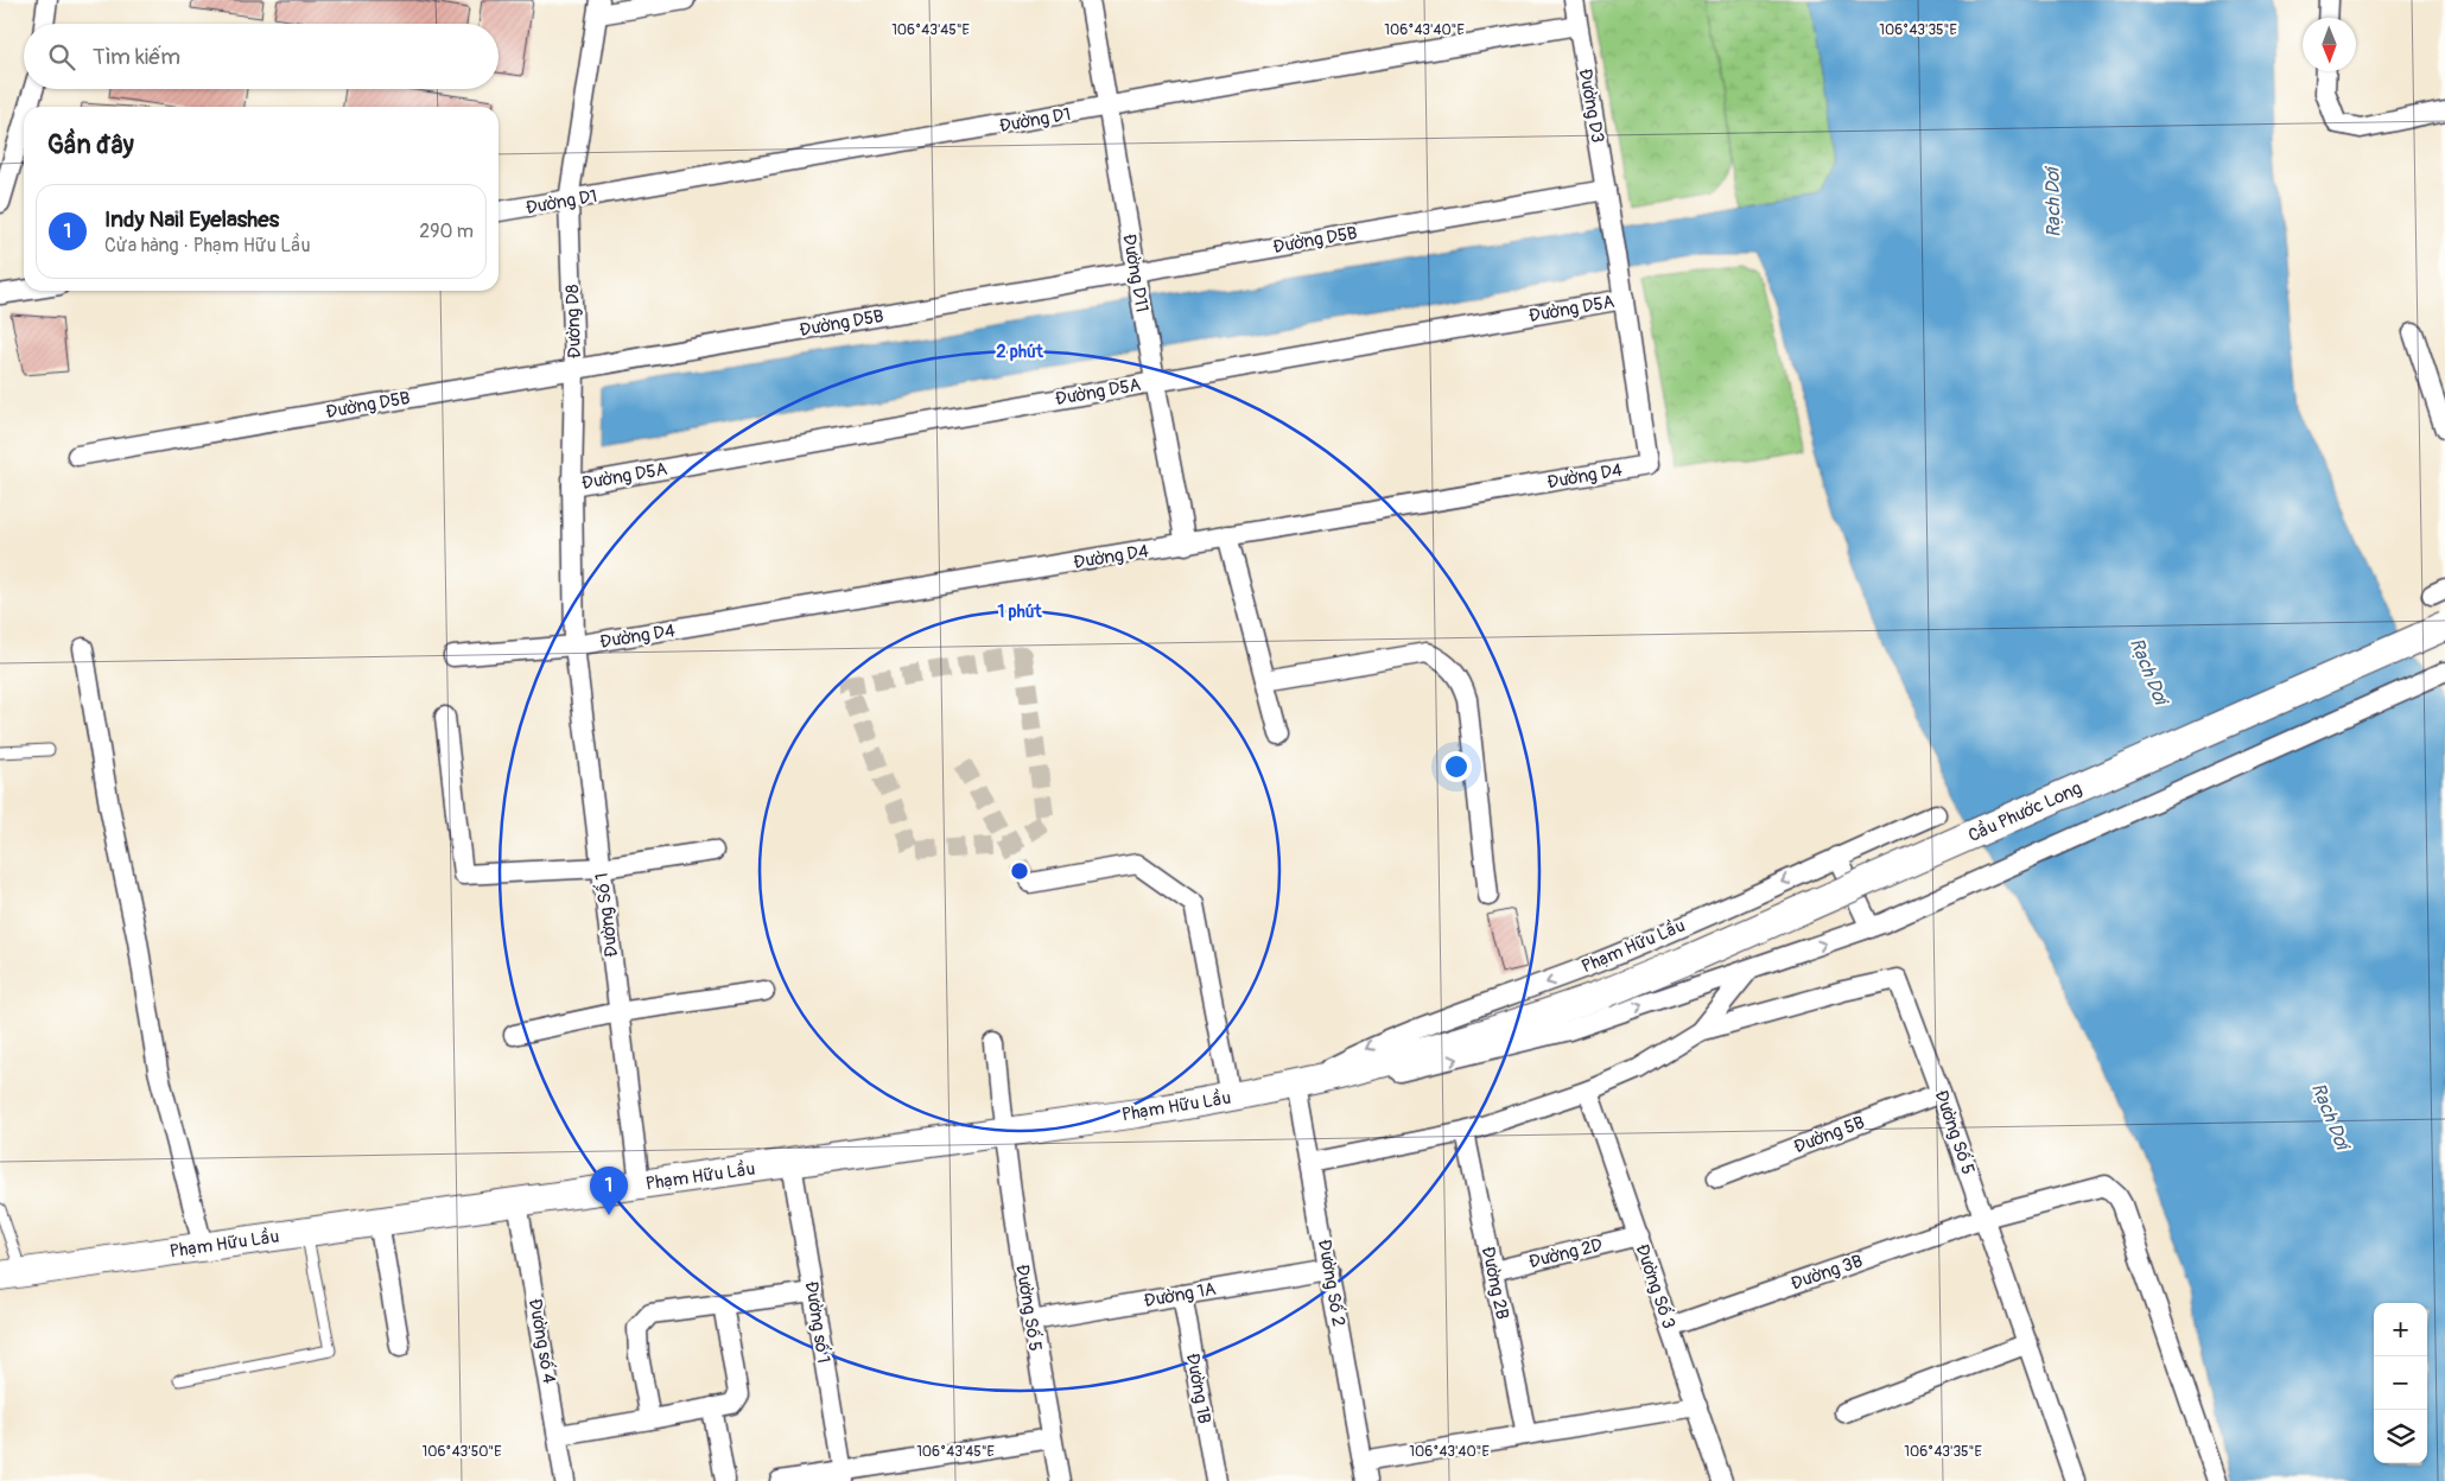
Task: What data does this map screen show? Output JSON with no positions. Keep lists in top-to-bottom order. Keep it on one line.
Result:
{"streets":{"main road":["Cầu Phước Long","Phạm Hữu Lầu"],"street":["Đường D3","Đường D1","Đường D5B","Đường D11","Đường D5A","Đường D8","Đường D4","Đường Số 1","Đường Số 5","Đường 5B","Đường 2D","Đường 3B","Đường Số 2","Đường 2B","Đường Số 3","Đường 1A","Đường số 1","Đường số 4","Đường 1B"]},"crossings":[["Đường D3","Đường D1"],["Đường D3","Đường D5B"],["Đường D3","Đường D5A"],["Đường D3","Đường D4"],["Đường D1","Đường D11"],["Đường D1","Đường D8"],["Đường D5B","Đường D11"],["Đường D5B","Đường D8"],["Đường D11","Đường D5A"],["Đường D11","Đường D4"],["Đường D5A","Đường D8"],["Đường D5A","Đường D4"],["Đường D8","Đường D4"],["Đường D8","Đường Số 1"],["Đường D4","Đường Số 1"],["Cầu Phước Long","Phạm Hữu Lầu"],["Đường Số 1","Phạm Hữu Lầu"],["Phạm Hữu Lầu","Đường Số 5"],["Phạm Hữu Lầu","Đường Số 2"],["Phạm Hữu Lầu","Đường số 1"],["Phạm Hữu Lầu","Đường số 4"],["Đường Số 5","Đường 5B"],["Đường Số 5","Đường 3B"],["Đường Số 5","Đường 1A"],["Đường 2D","Đường 2B"],["Đường 2D","Đường Số 3"],["Đường 3B","Đường Số 3"],["Đường Số 2","Đường 1A"],["Đường 1A","Đường 1B"]],"water":["Rạch Dơi"],"north":"bottom","page":{"search":"Tìm kiếm","heading":"Gần đây","list":[{"mark":"1","name":"Indy Nail Eyelashes","note":"Cửa hàng · Phạm Hữu Lầu","value":"290 m"}],"pins":"1","map_buttons":["+","−"]},"coordinates":["106°43'45\"E","106°43'40\"E","106°43'35\"E","106°43'50\"E"],"rings":["2 phút","1 phút"]}
